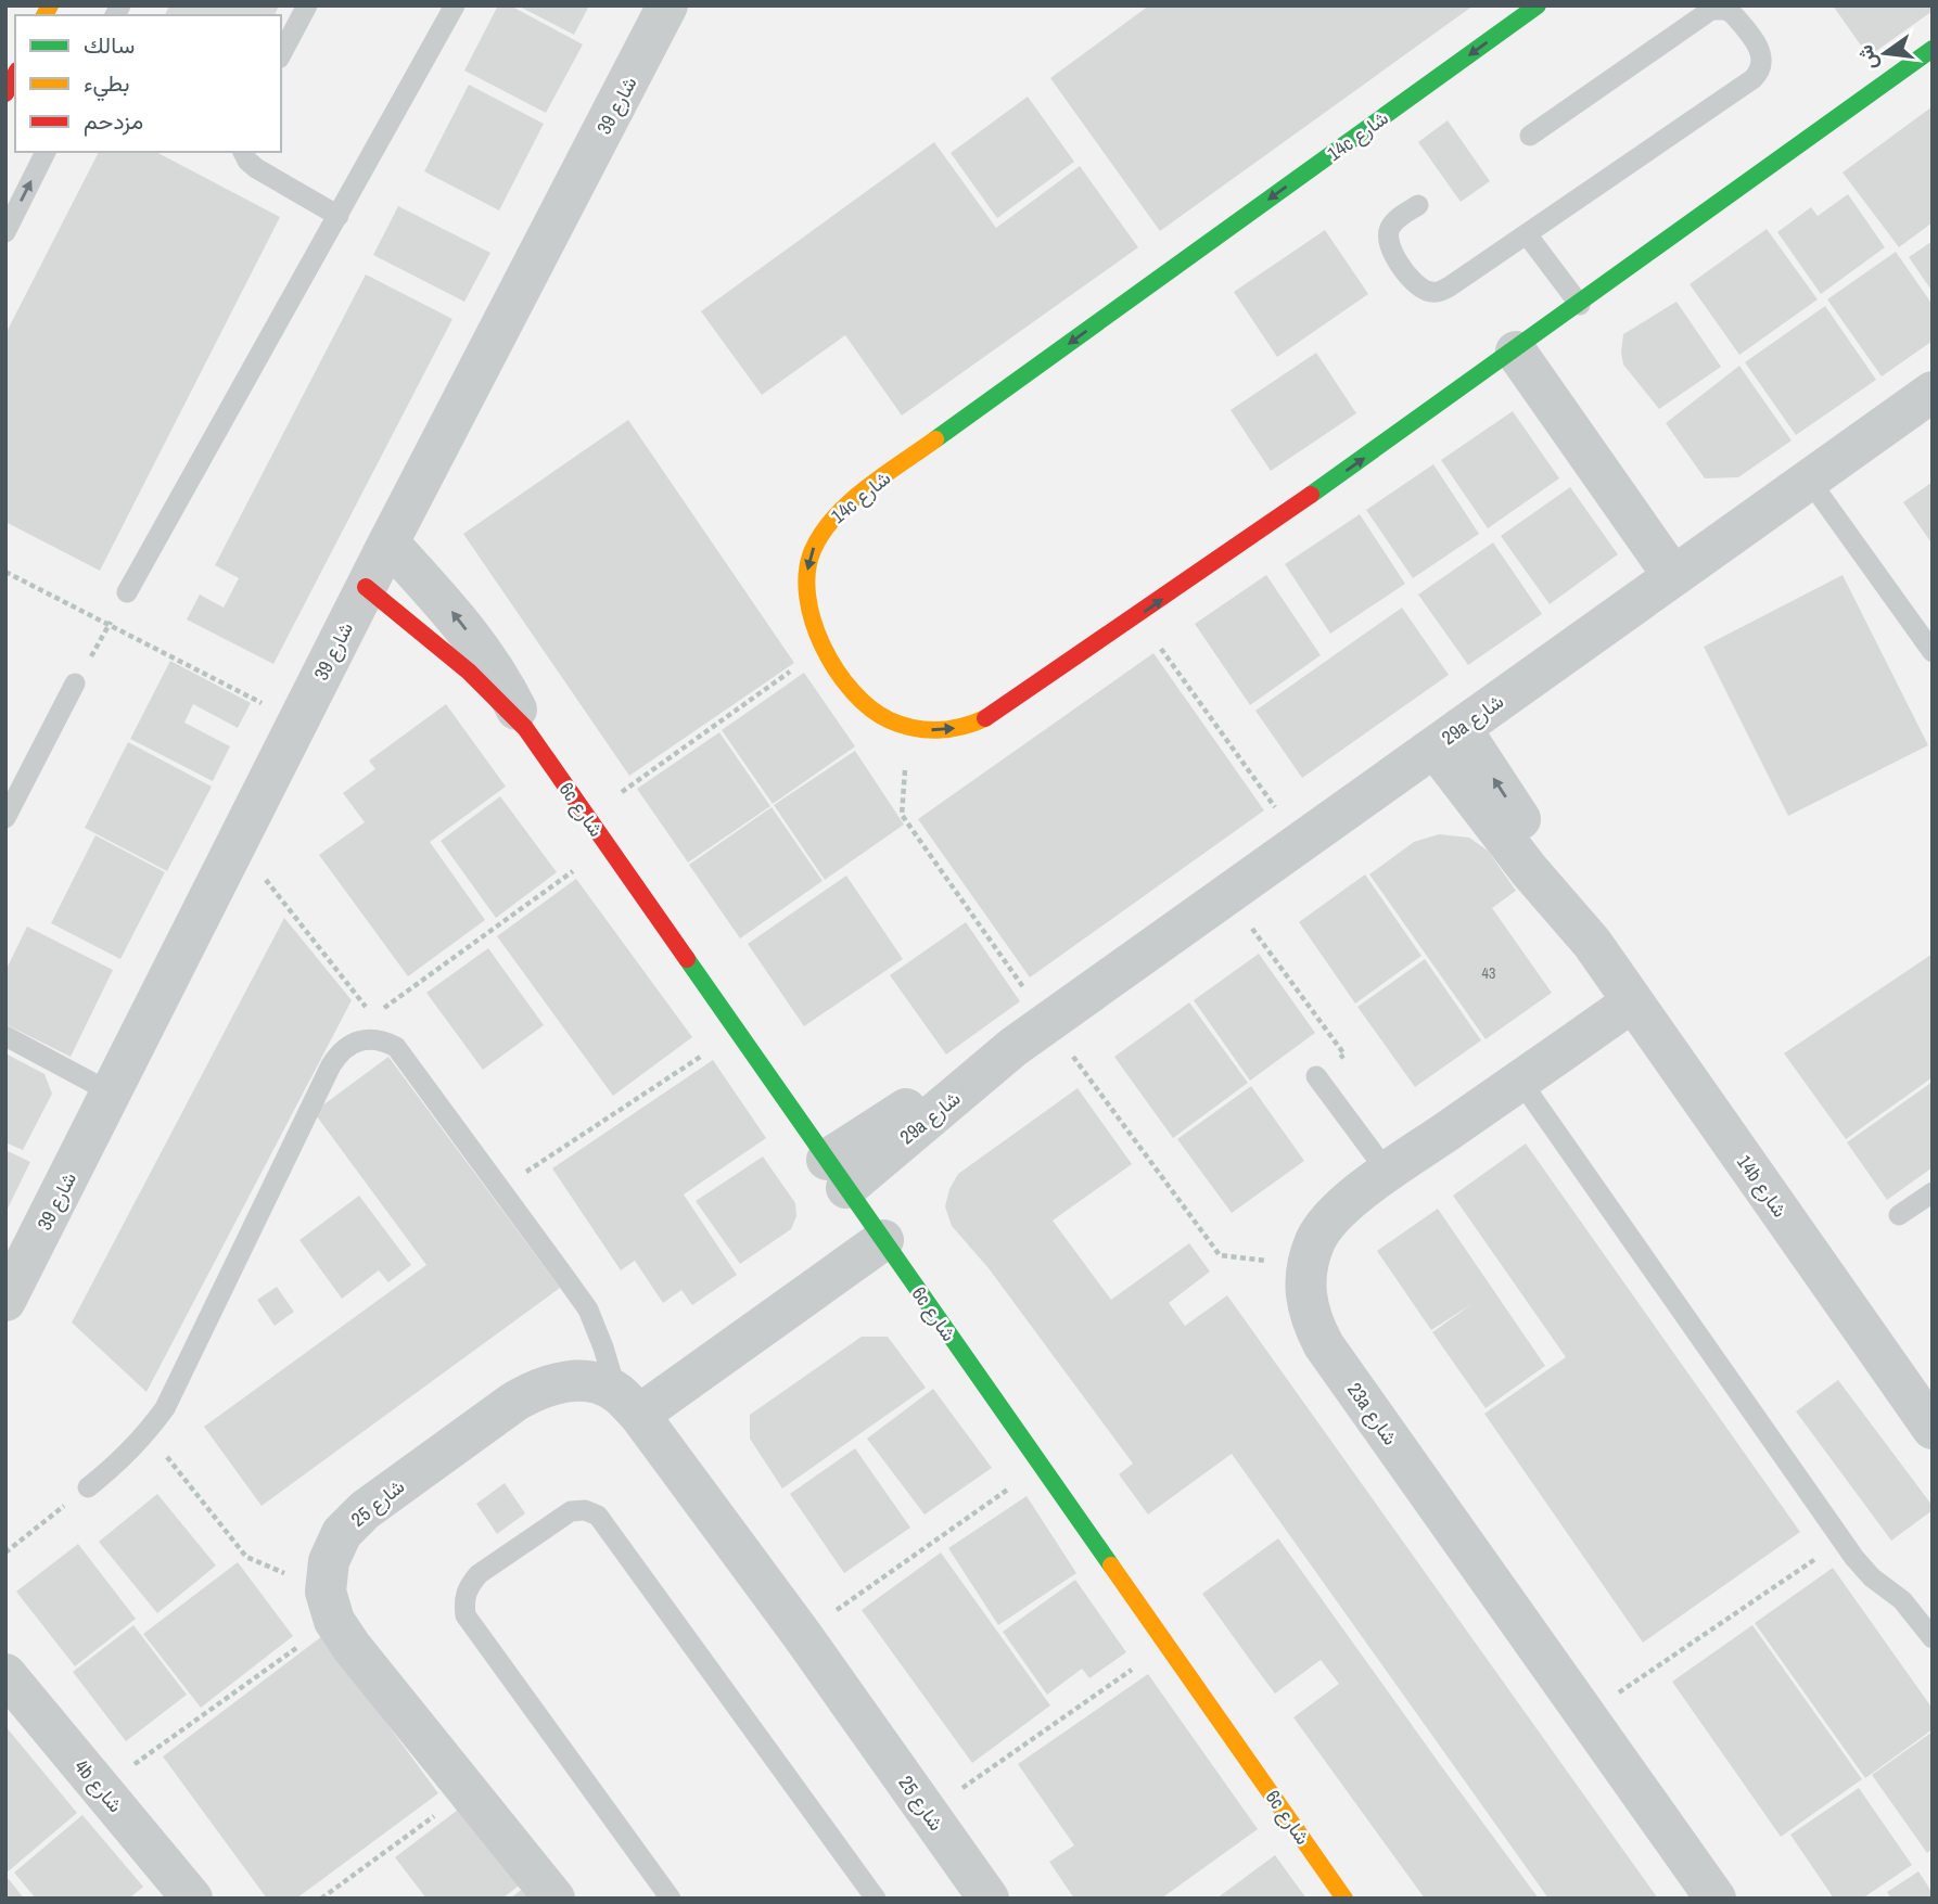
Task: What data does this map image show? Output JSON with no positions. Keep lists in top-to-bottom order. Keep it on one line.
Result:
{"streets":{"street":["شارع 39","14c شارع","29a شارع","6c شارع","14b شارع","23a شارع","شارع 25","4b شارع"]},"crossings":[["شارع 39","6c شارع"],["29a شارع","6c شارع"],["29a شارع","14b شارع"],["14b شارع","23a شارع"]],"house_numbers":["43"],"legend":["سالك","بطيء","مزدحم"],"north":"left"}
